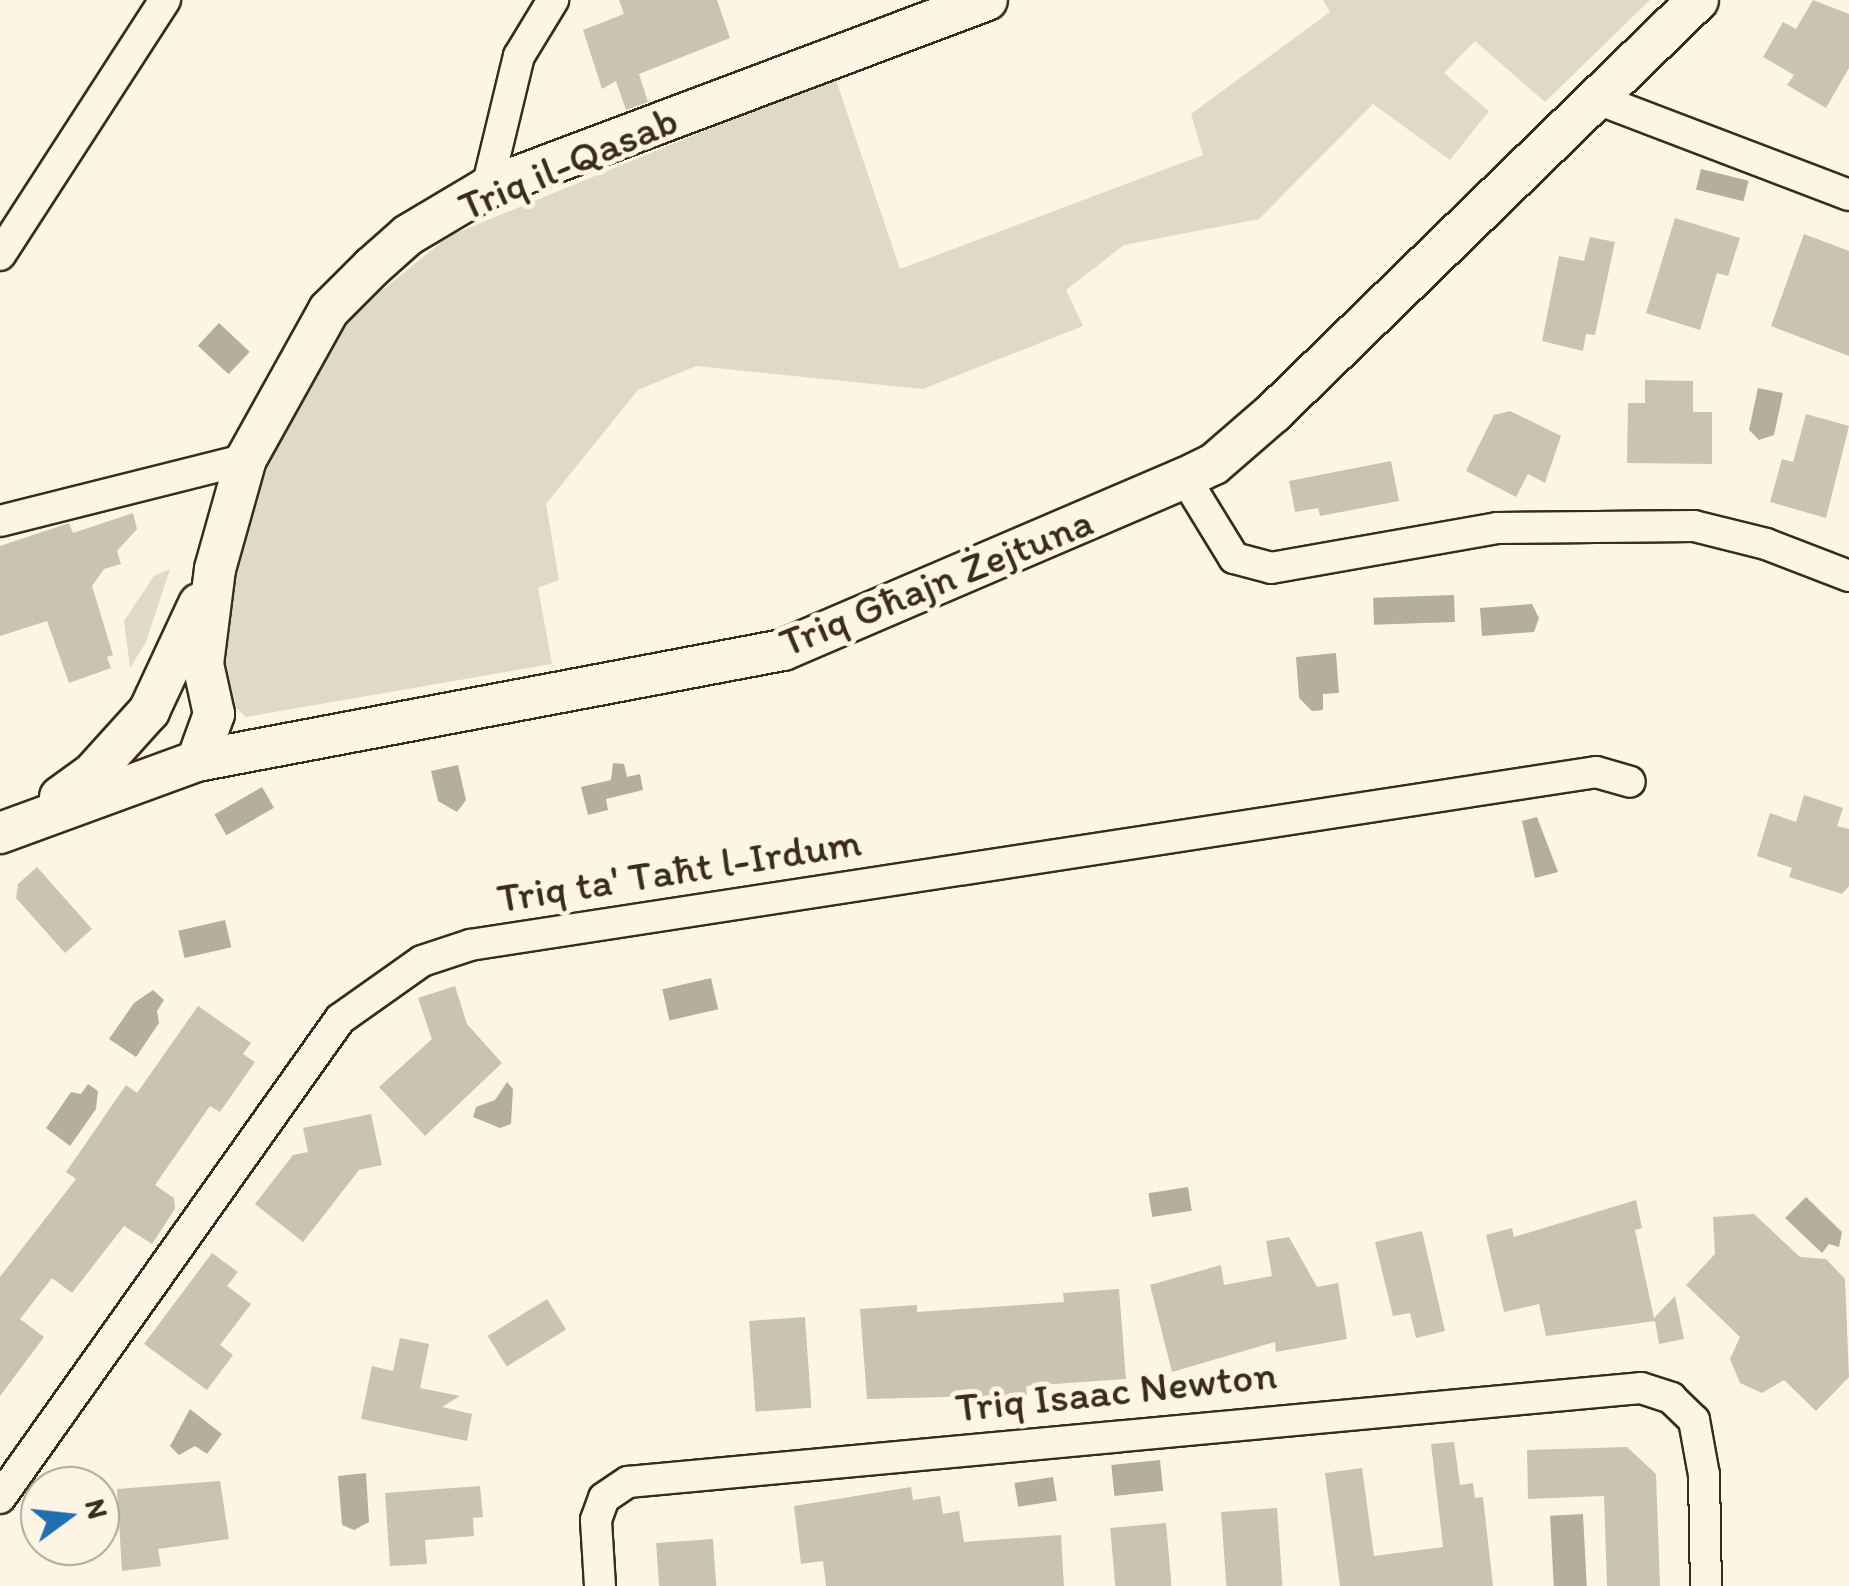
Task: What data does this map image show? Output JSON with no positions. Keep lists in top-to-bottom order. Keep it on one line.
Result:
{"streets":{"street":["Triq il-Qasab","Triq Għajn Żejtuna","Triq ta' Taħt l-Irdum","Triq Isaac Newton"]},"crossings":[["Triq il-Qasab","Triq Għajn Żejtuna"]],"north":"right"}
